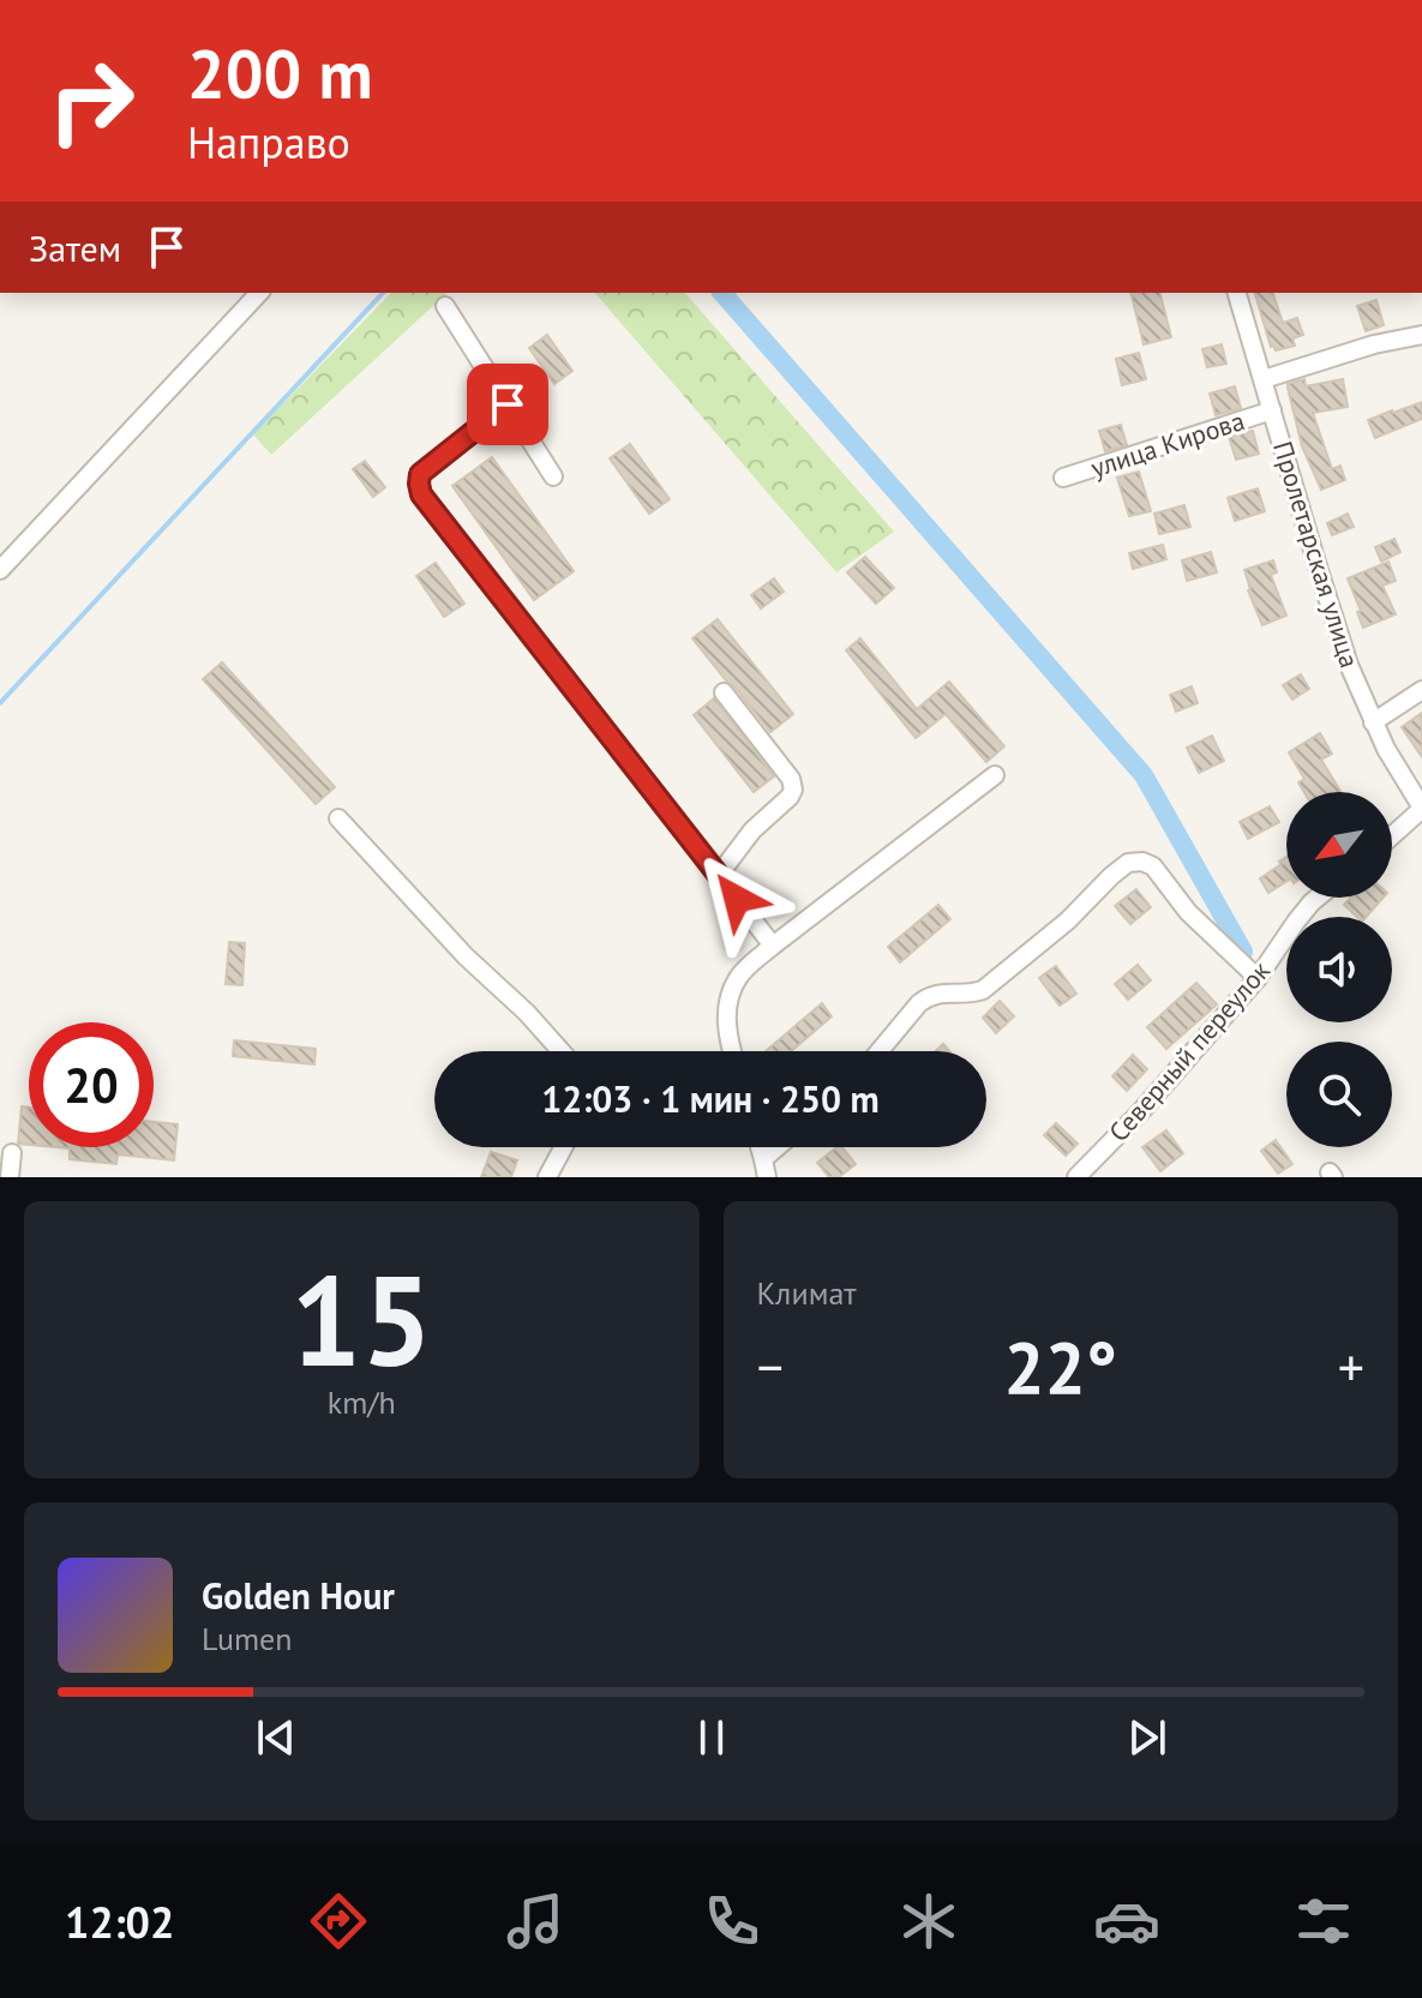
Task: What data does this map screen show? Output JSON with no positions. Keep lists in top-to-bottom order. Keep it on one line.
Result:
{"streets":{"street":["улица Кирова","Пролетарская улица","Северный переулок"]},"crossings":[["улица Кирова","Пролетарская улица"]],"north":"bottom left","page":{"turn":["200 m","Направо"],"then":"Затем","limit":"20","trip":"12:03 · 1 мин · 250 m","tile":[["15","km/h"],"Климат"],"heat":["−","22°","+"],"song":["Golden Hour","Lumen"],"tabs":"12:02"}}
